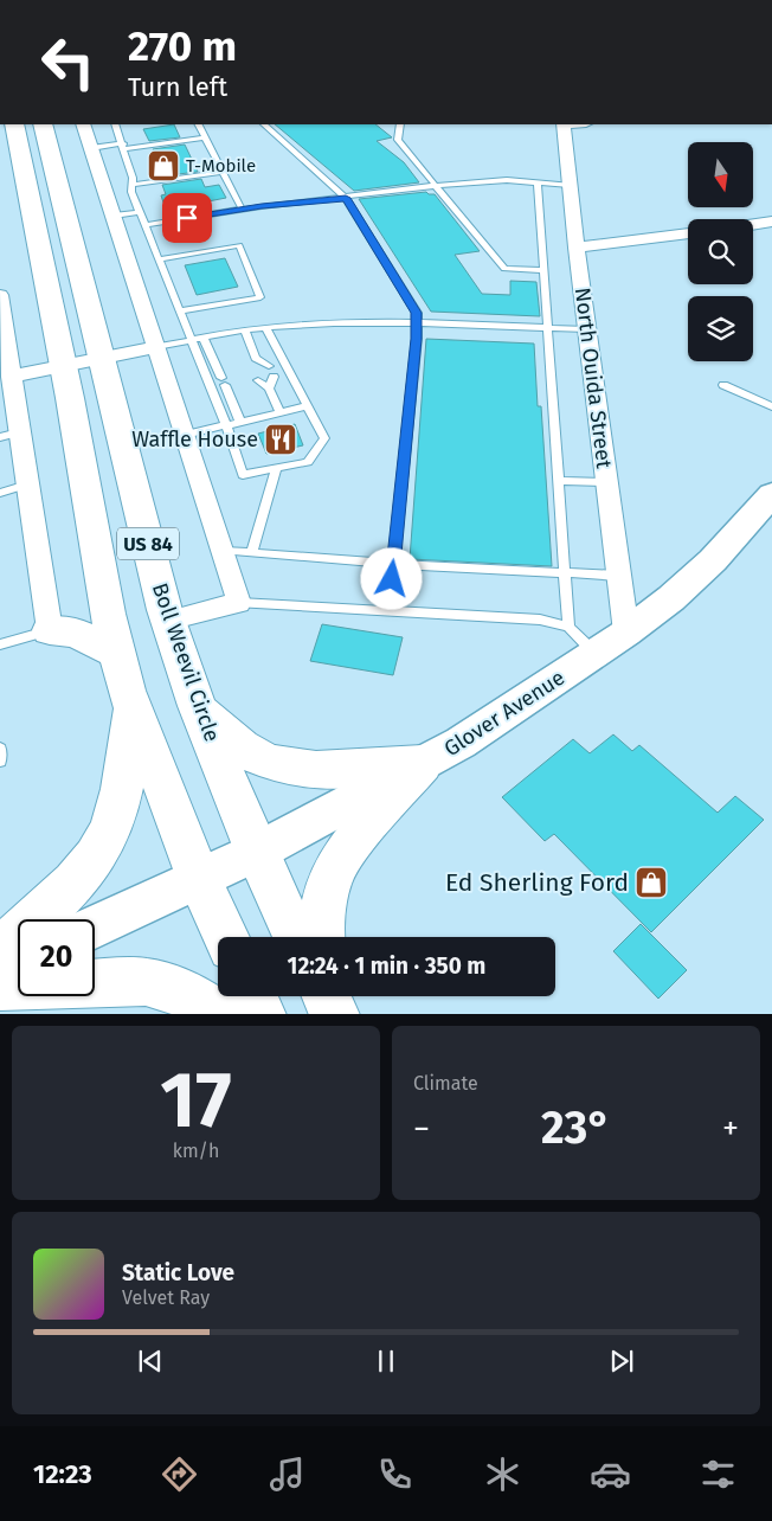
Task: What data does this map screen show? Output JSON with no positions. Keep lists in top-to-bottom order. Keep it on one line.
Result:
{"streets":{"highway":["US 84","Boll Weevil Circle"],"main road":["Glover Avenue"],"street":["North Ouida Street"]},"crossings":[["North Ouida Street","Glover Avenue"],["US 84","Glover Avenue"],["Boll Weevil Circle","Glover Avenue"]],"places":{"shop":["T-Mobile","Ed Sherling Ford"],"restaurant":["Waffle House"]},"north":"bottom","page":{"turn":["270 m","Turn left"],"limit":"20","trip":"12:24 · 1 min · 350 m","tile":[["17","km/h"],"Climate"],"heat":["−","23°","+"],"song":["Static Love","Velvet Ray"],"tabs":"12:23"}}
